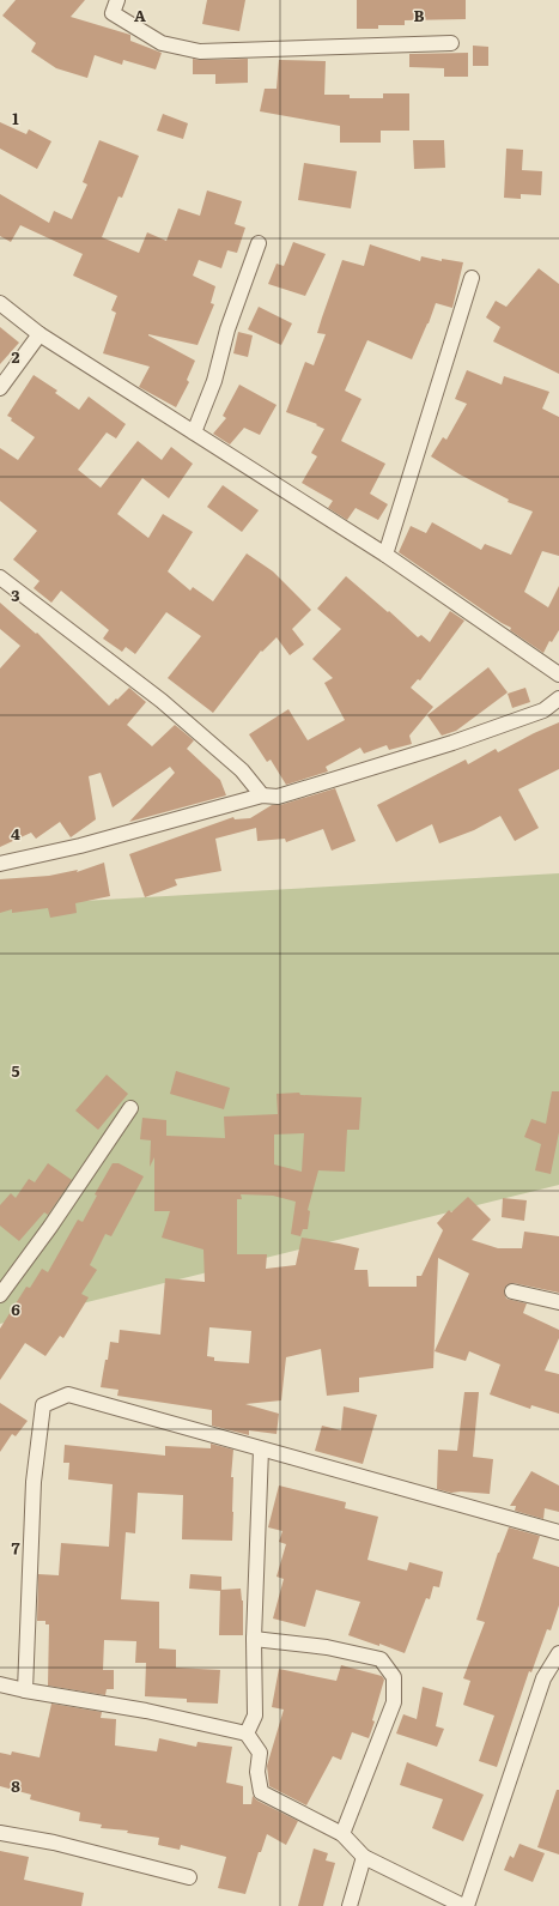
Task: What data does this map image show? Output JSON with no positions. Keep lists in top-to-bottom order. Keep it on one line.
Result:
{"grid":{"columns":["A","B"],"rows":["1","2","3","4","5","6","7","8"]}}
